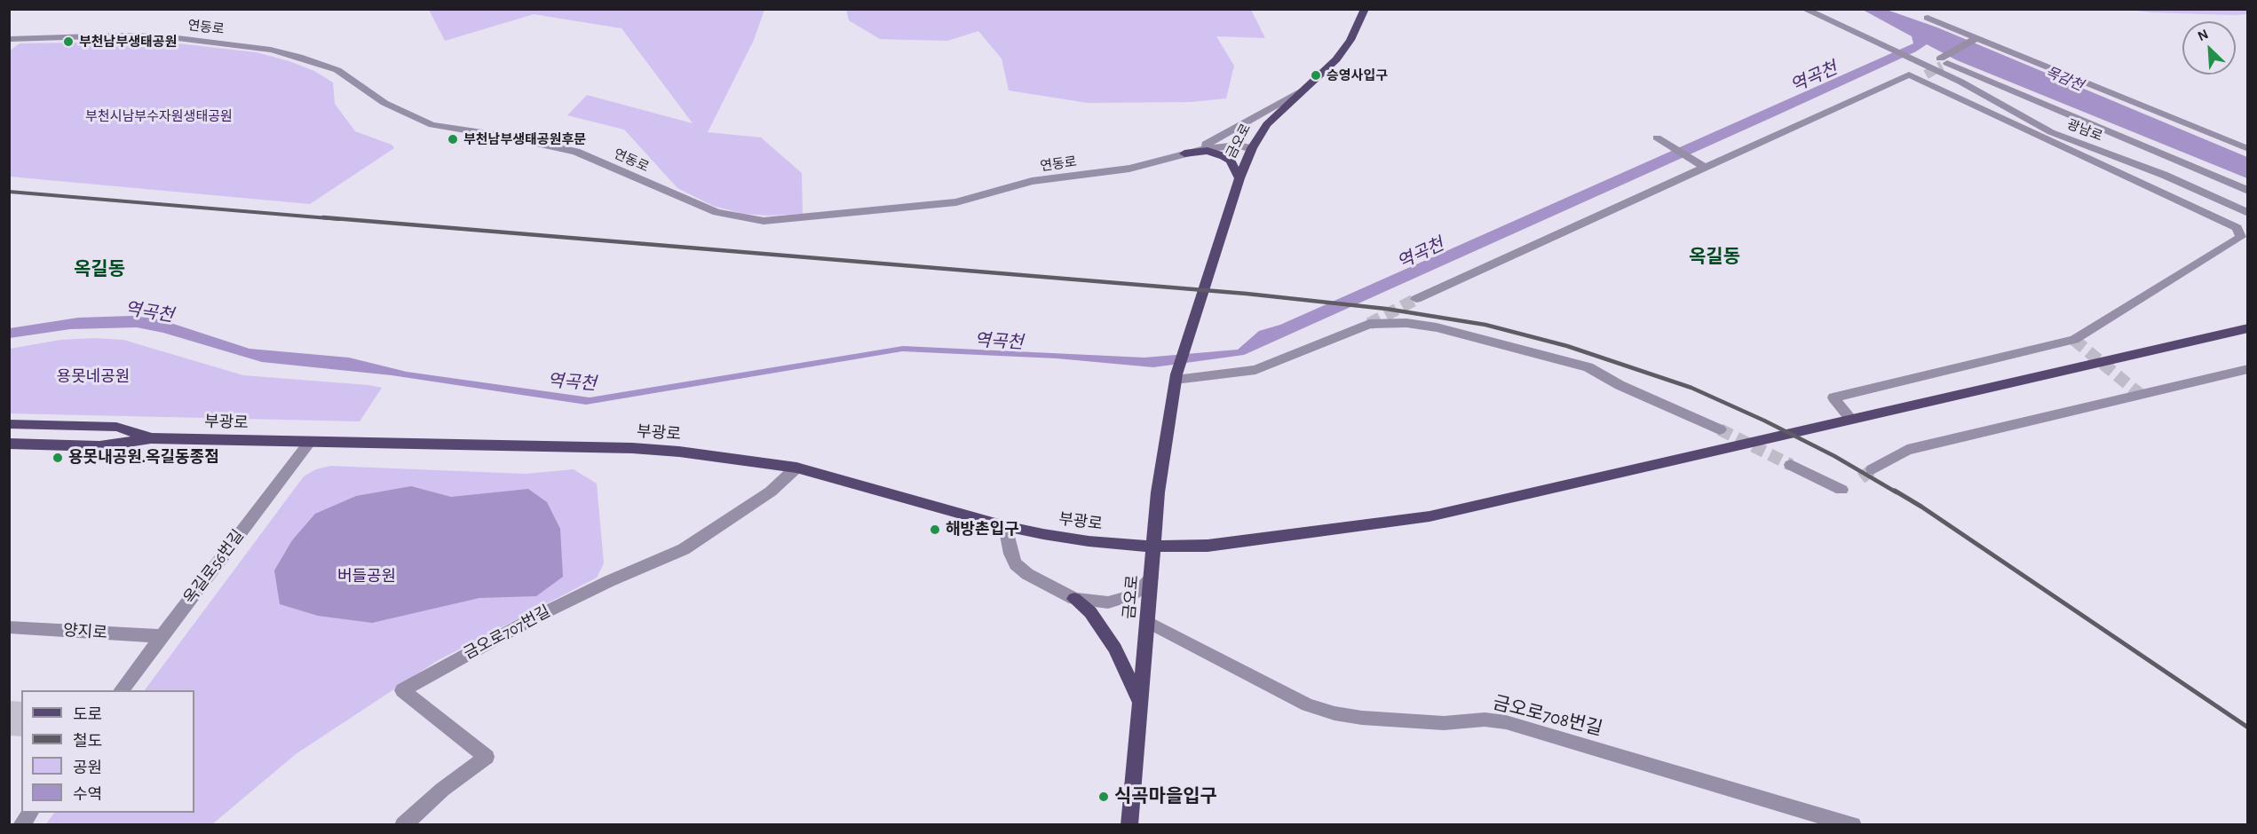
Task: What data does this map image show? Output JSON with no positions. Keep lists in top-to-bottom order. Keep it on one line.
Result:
{"streets":{"main road":["금오로","부광로"],"street":["연동로","광남로","옥길로56번길","양지로","금오로707번길","금오로708번길"]},"crossings":[["연동로","금오로"],["금오로","부광로"],["금오로","금오로708번길"],["부광로","옥길로56번길"],["부광로","금오로707번길"],["옥길로56번길","양지로"]],"districts":["옥길동","옥길동"],"water":["역곡천","목감천"],"parks":["부천시남부수자원생태공원","용못네공원","버들공원"],"places":["부천남부생태공원","승영사입구","부천남부생태공원후문","용못내공원.옥길동종점","해방촌입구","식곡마을입구"],"legend":["도로","철도","공원","수역"],"north":"top left"}
